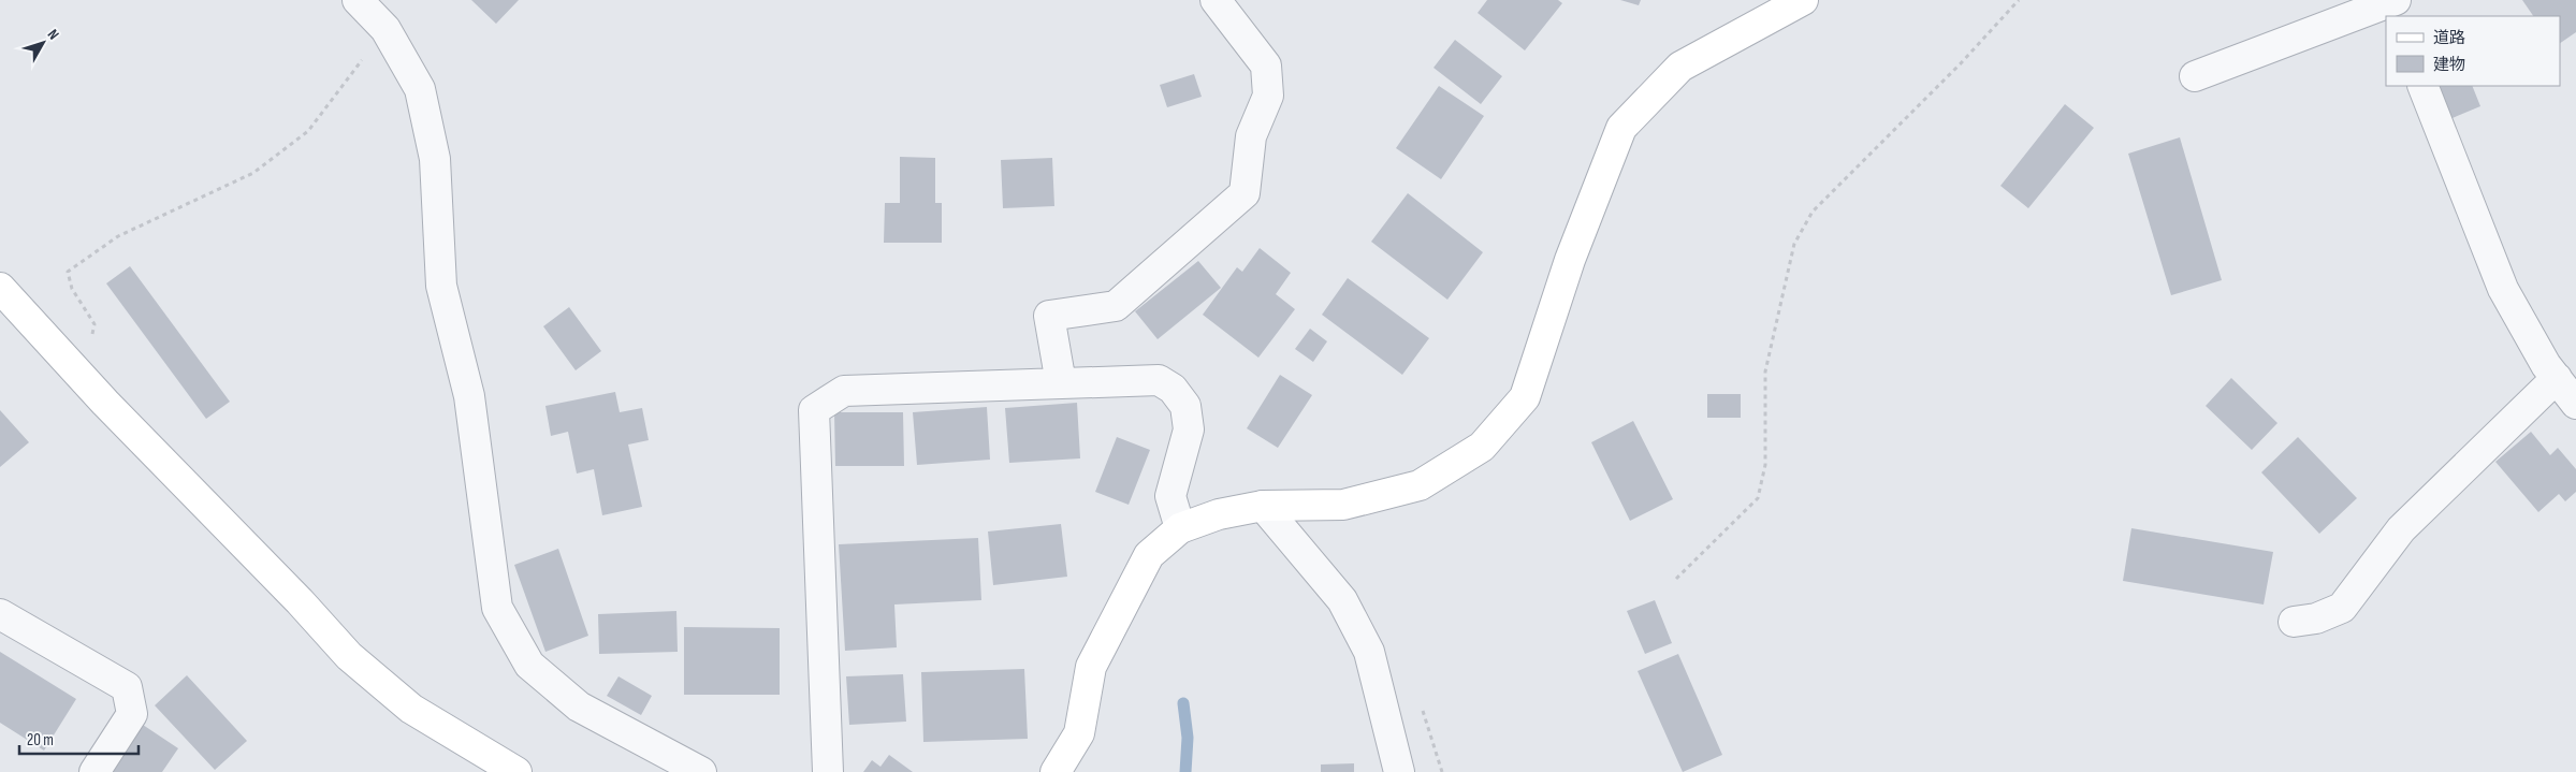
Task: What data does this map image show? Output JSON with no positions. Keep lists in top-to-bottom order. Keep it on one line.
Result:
{"legend":["道路","建物"],"scale_bar":"20 m","north":"top right"}
